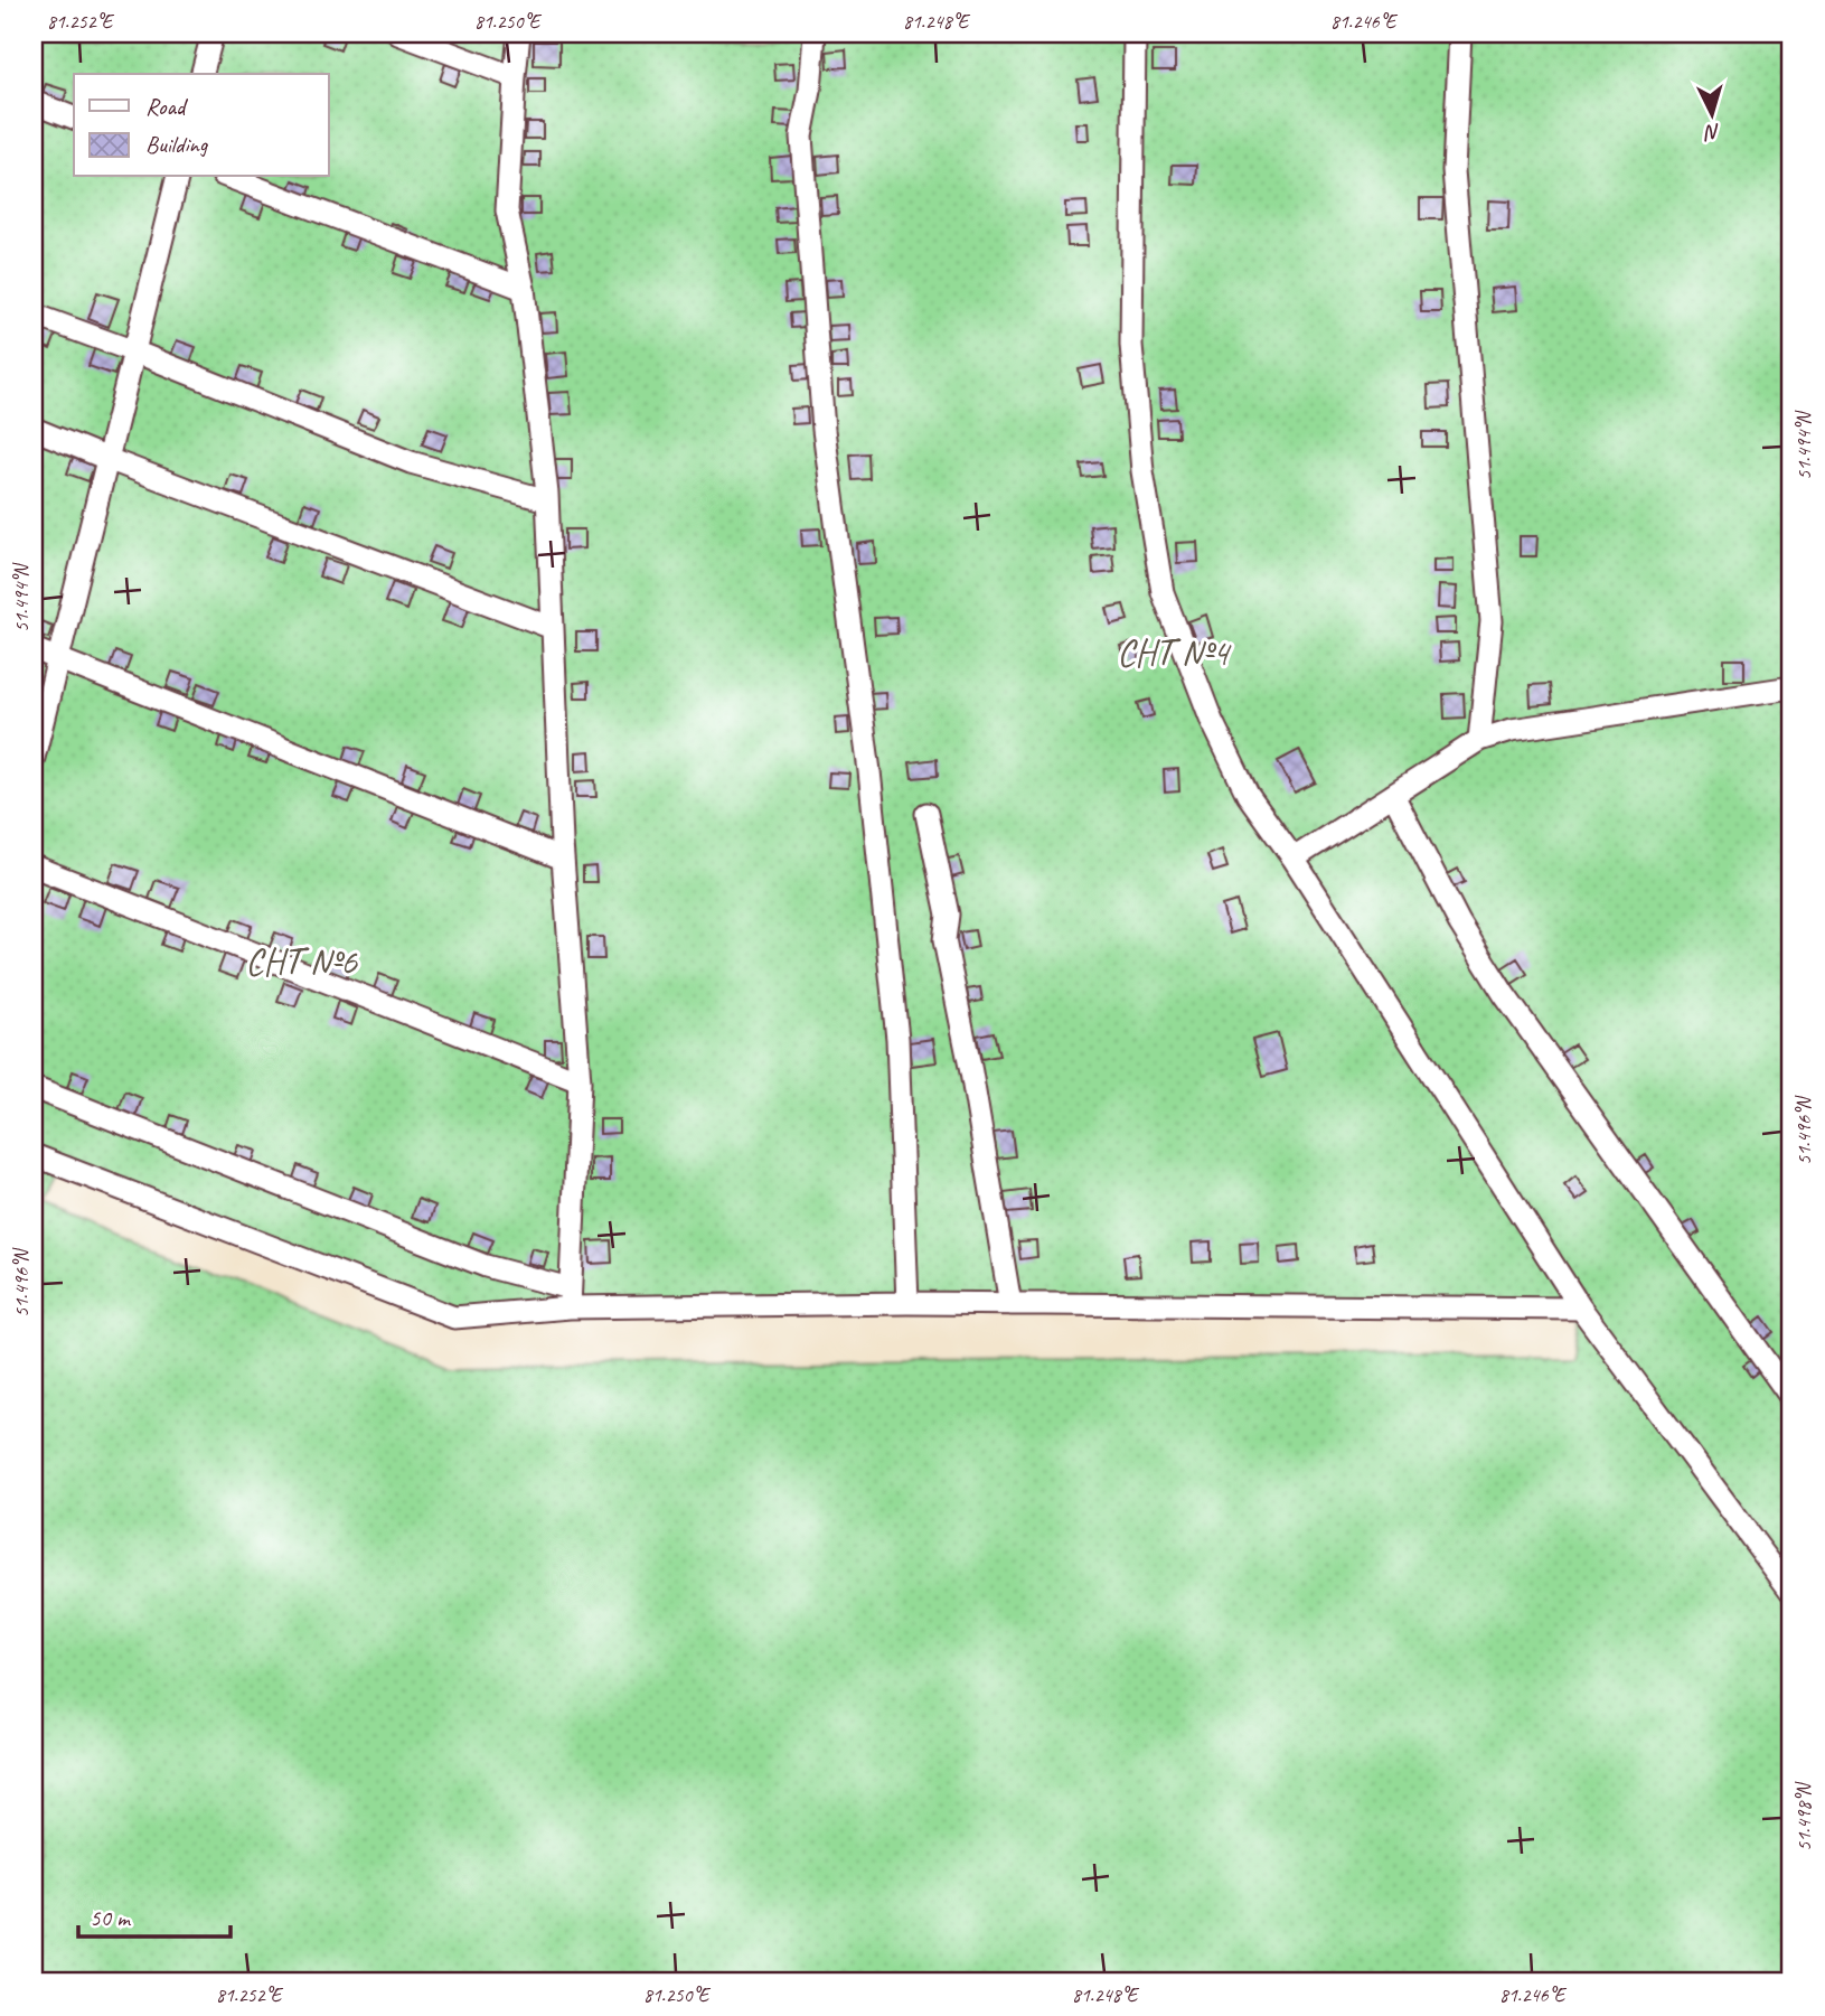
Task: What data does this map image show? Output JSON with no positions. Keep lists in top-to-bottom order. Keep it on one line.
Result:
{"parks":["СНТ №4","СНТ №6"],"legend":["Road","Building"],"scale_bar":"50 m","north":"bottom","coordinates":["81.252°E","81.250°E","81.248°E","81.246°E","51.494°N","51.496°N","51.498°N"]}
